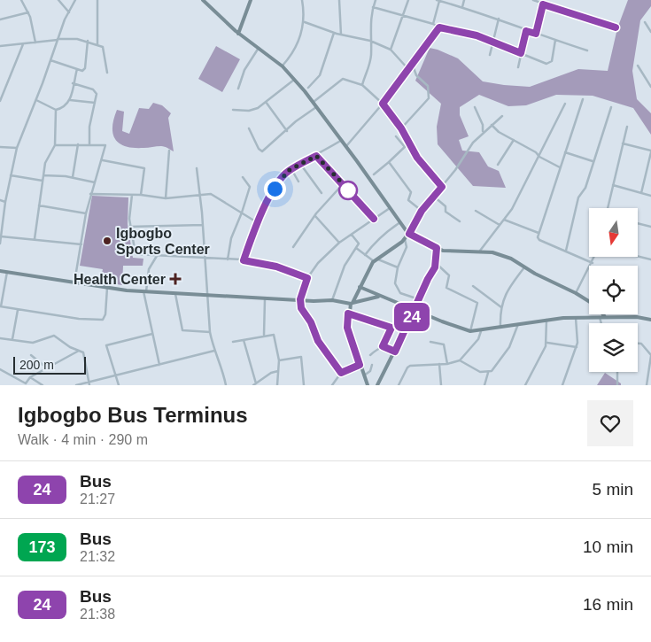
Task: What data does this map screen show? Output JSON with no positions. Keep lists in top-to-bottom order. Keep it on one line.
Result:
{"places":{"other":["Igbogbo Sports Center"],"health":["Health Center"]},"lines":["bus line 24"],"scale_bar":"200 m","north":"bottom","page":{"on_map":"24","scale":"200 m","heading":["Igbogbo Bus Terminus","Walk · 4 min · 290 m"],"list":[{"mark":"24","name":"Bus","note":"21:27","value":"5 min"},{"mark":"173","name":"Bus","note":"21:32","value":"10 min"},{"mark":"24","name":"Bus","note":"21:38","value":"16 min"}]}}
